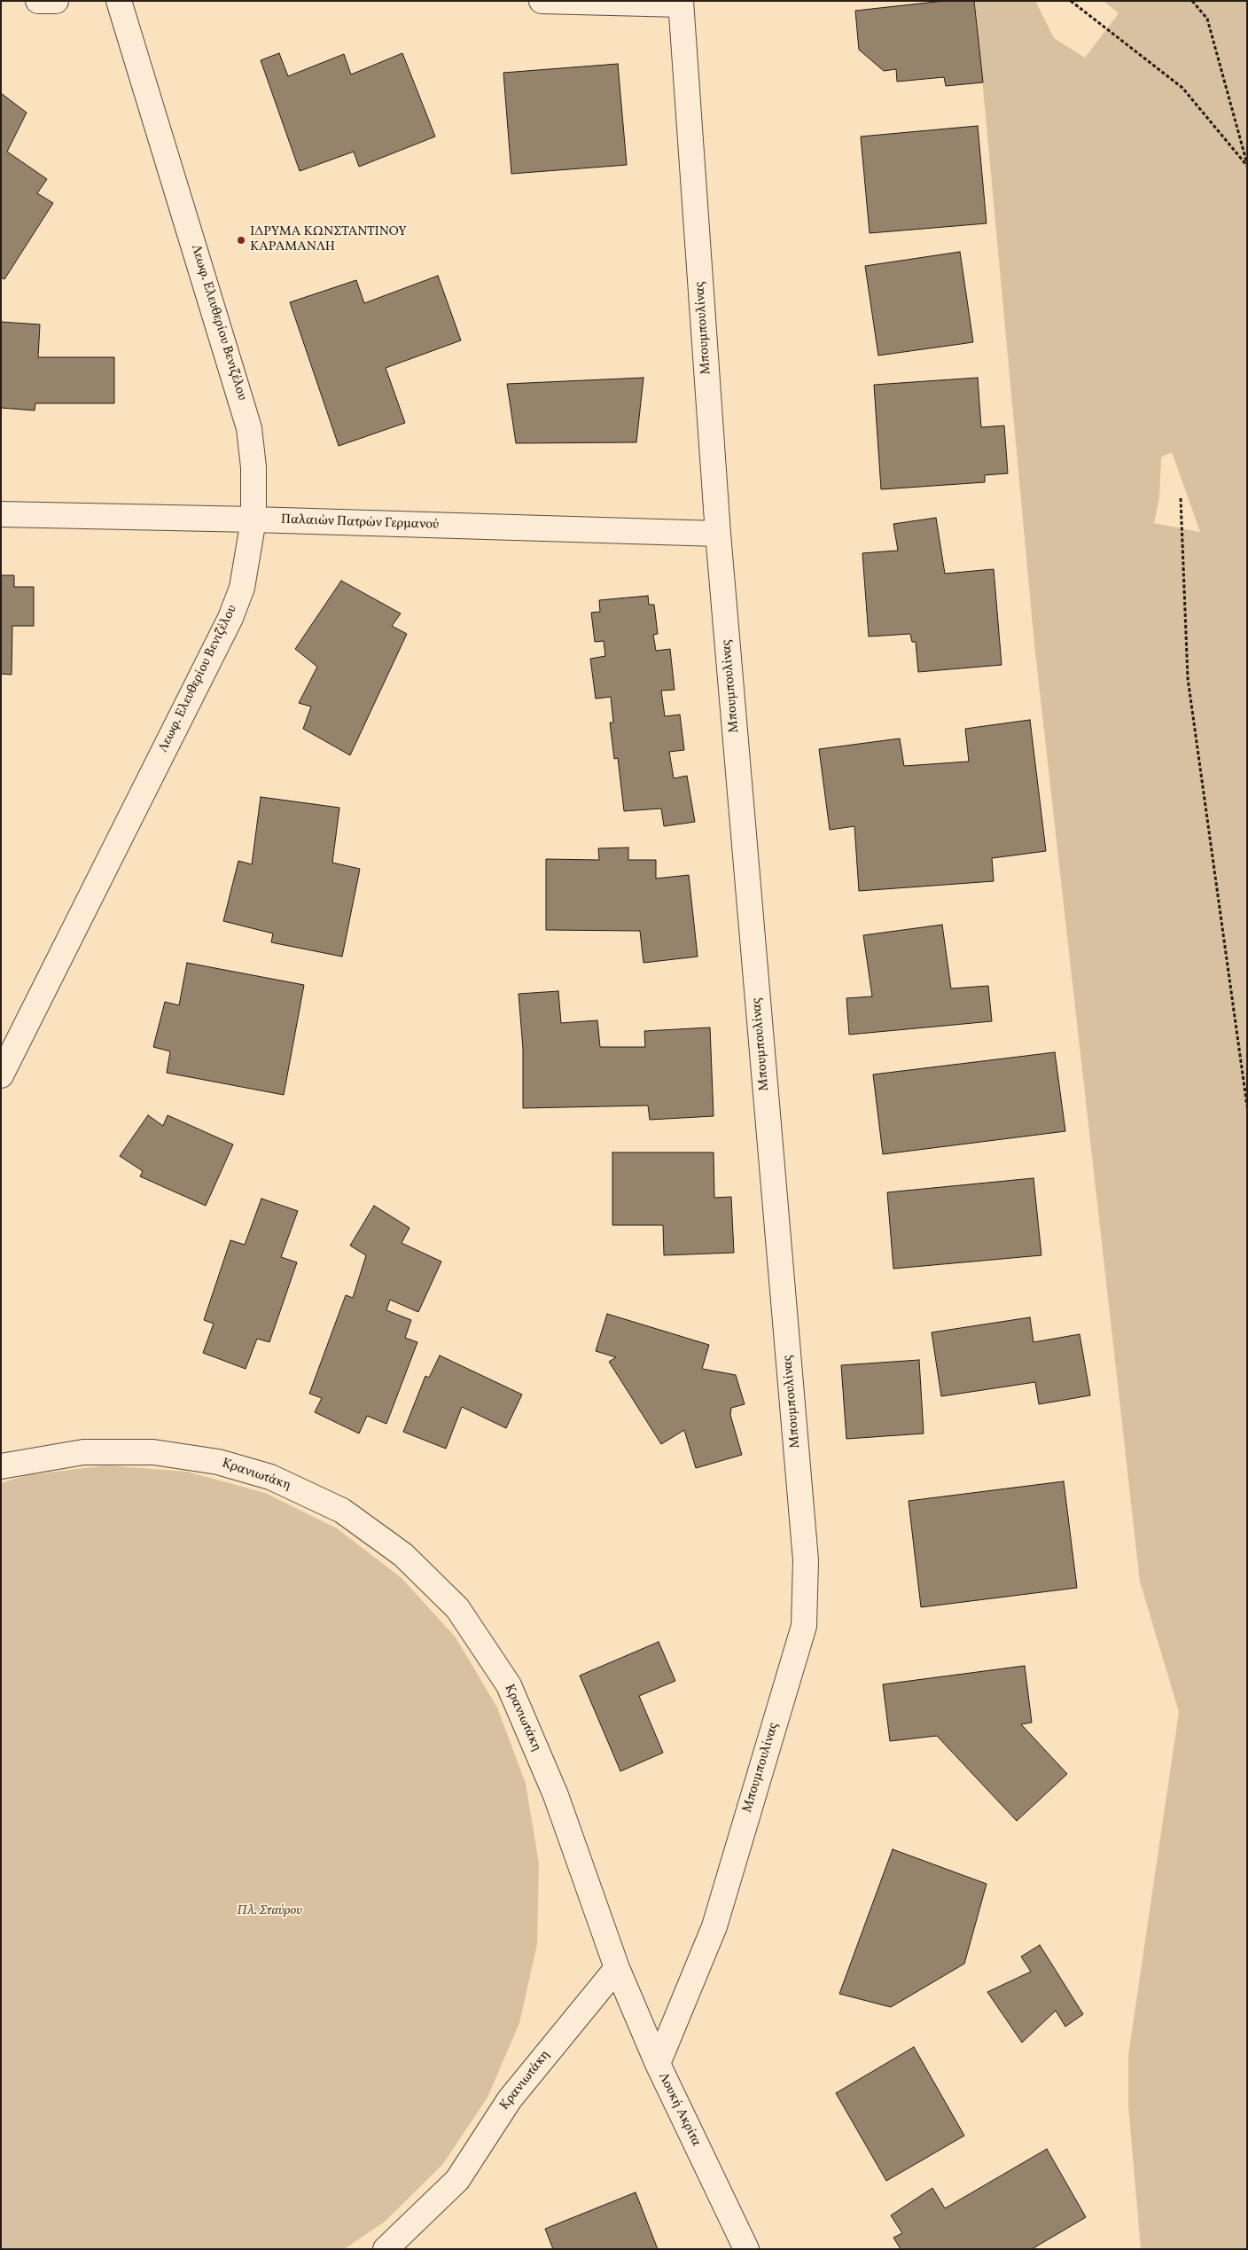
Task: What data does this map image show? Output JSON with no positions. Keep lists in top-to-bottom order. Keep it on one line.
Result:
{"streets":{"street":["Λεωφ. Ελευθερίου Βενιζέλου","Μπουμπουλίνας","Παλαιών Πατρών Γερμανού","Κρανιωτάκη","Λουκή Ακρίτα"]},"crossings":[["Λεωφ. Ελευθερίου Βενιζέλου","Παλαιών Πατρών Γερμανού"],["Μπουμπουλίνας","Παλαιών Πατρών Γερμανού"],["Μπουμπουλίνας","Λουκή Ακρίτα"],["Κρανιωτάκη","Λουκή Ακρίτα"]],"parks":["Πλ. Σταύρου"],"places":["ΙΔΡΥΜΑ ΚΩΝΣΤΑΝΤΙΝΟΥ ΚΑΡΑΜΑΝΛΗ"]}
